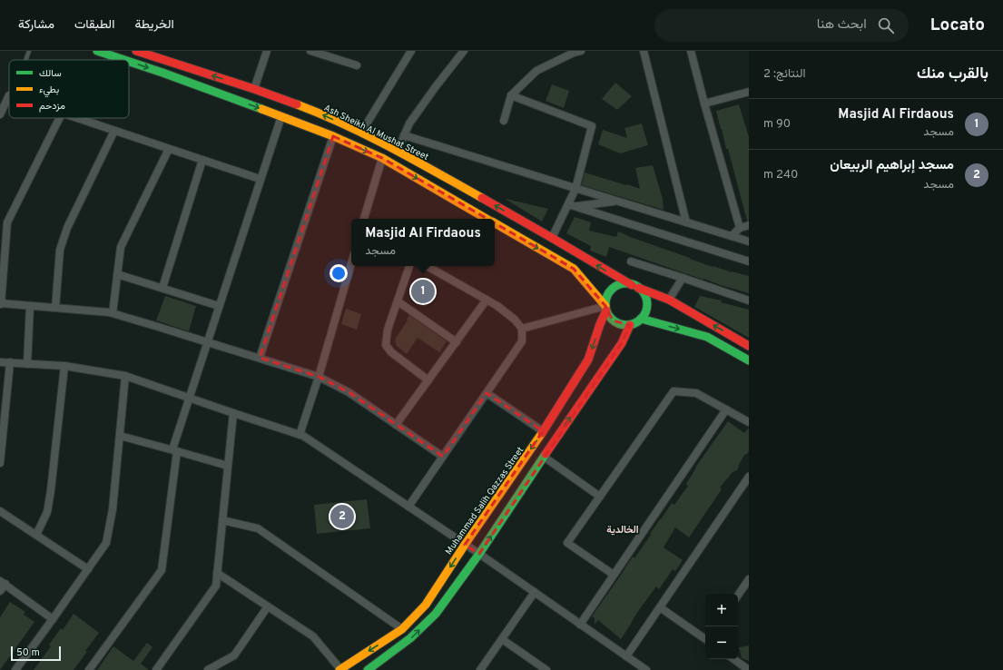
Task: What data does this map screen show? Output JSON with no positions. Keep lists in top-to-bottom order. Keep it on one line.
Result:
{"streets":{"street":["Ash Sheikh Al Mushat Street","Muhammad Salih Qazzas Street"]},"crossings":[["Ash Sheikh Al Mushat Street","Muhammad Salih Qazzas Street"]],"districts":["الخالدية"],"legend":["سالك","بطيء","مزدحم"],"scale_bar":"50 m","page":{"header":"Locato","search":"ابحث هنا","nav":["الخريطة","الطبقات","مشاركة"],"heading":["بالقرب منك","النتائج: 2"],"list":[{"mark":"1","name":"Masjid Al Firdaous","note":"مسجد","value":"90 m"},{"mark":"2","name":"مسجد إبراهيم الربيعان","note":"مسجد","value":"240 m"}],"popup":["Masjid Al Firdaous","مسجد"],"pins":["1","2"],"map_buttons":["+","−"],"scale":"50 m"}}
